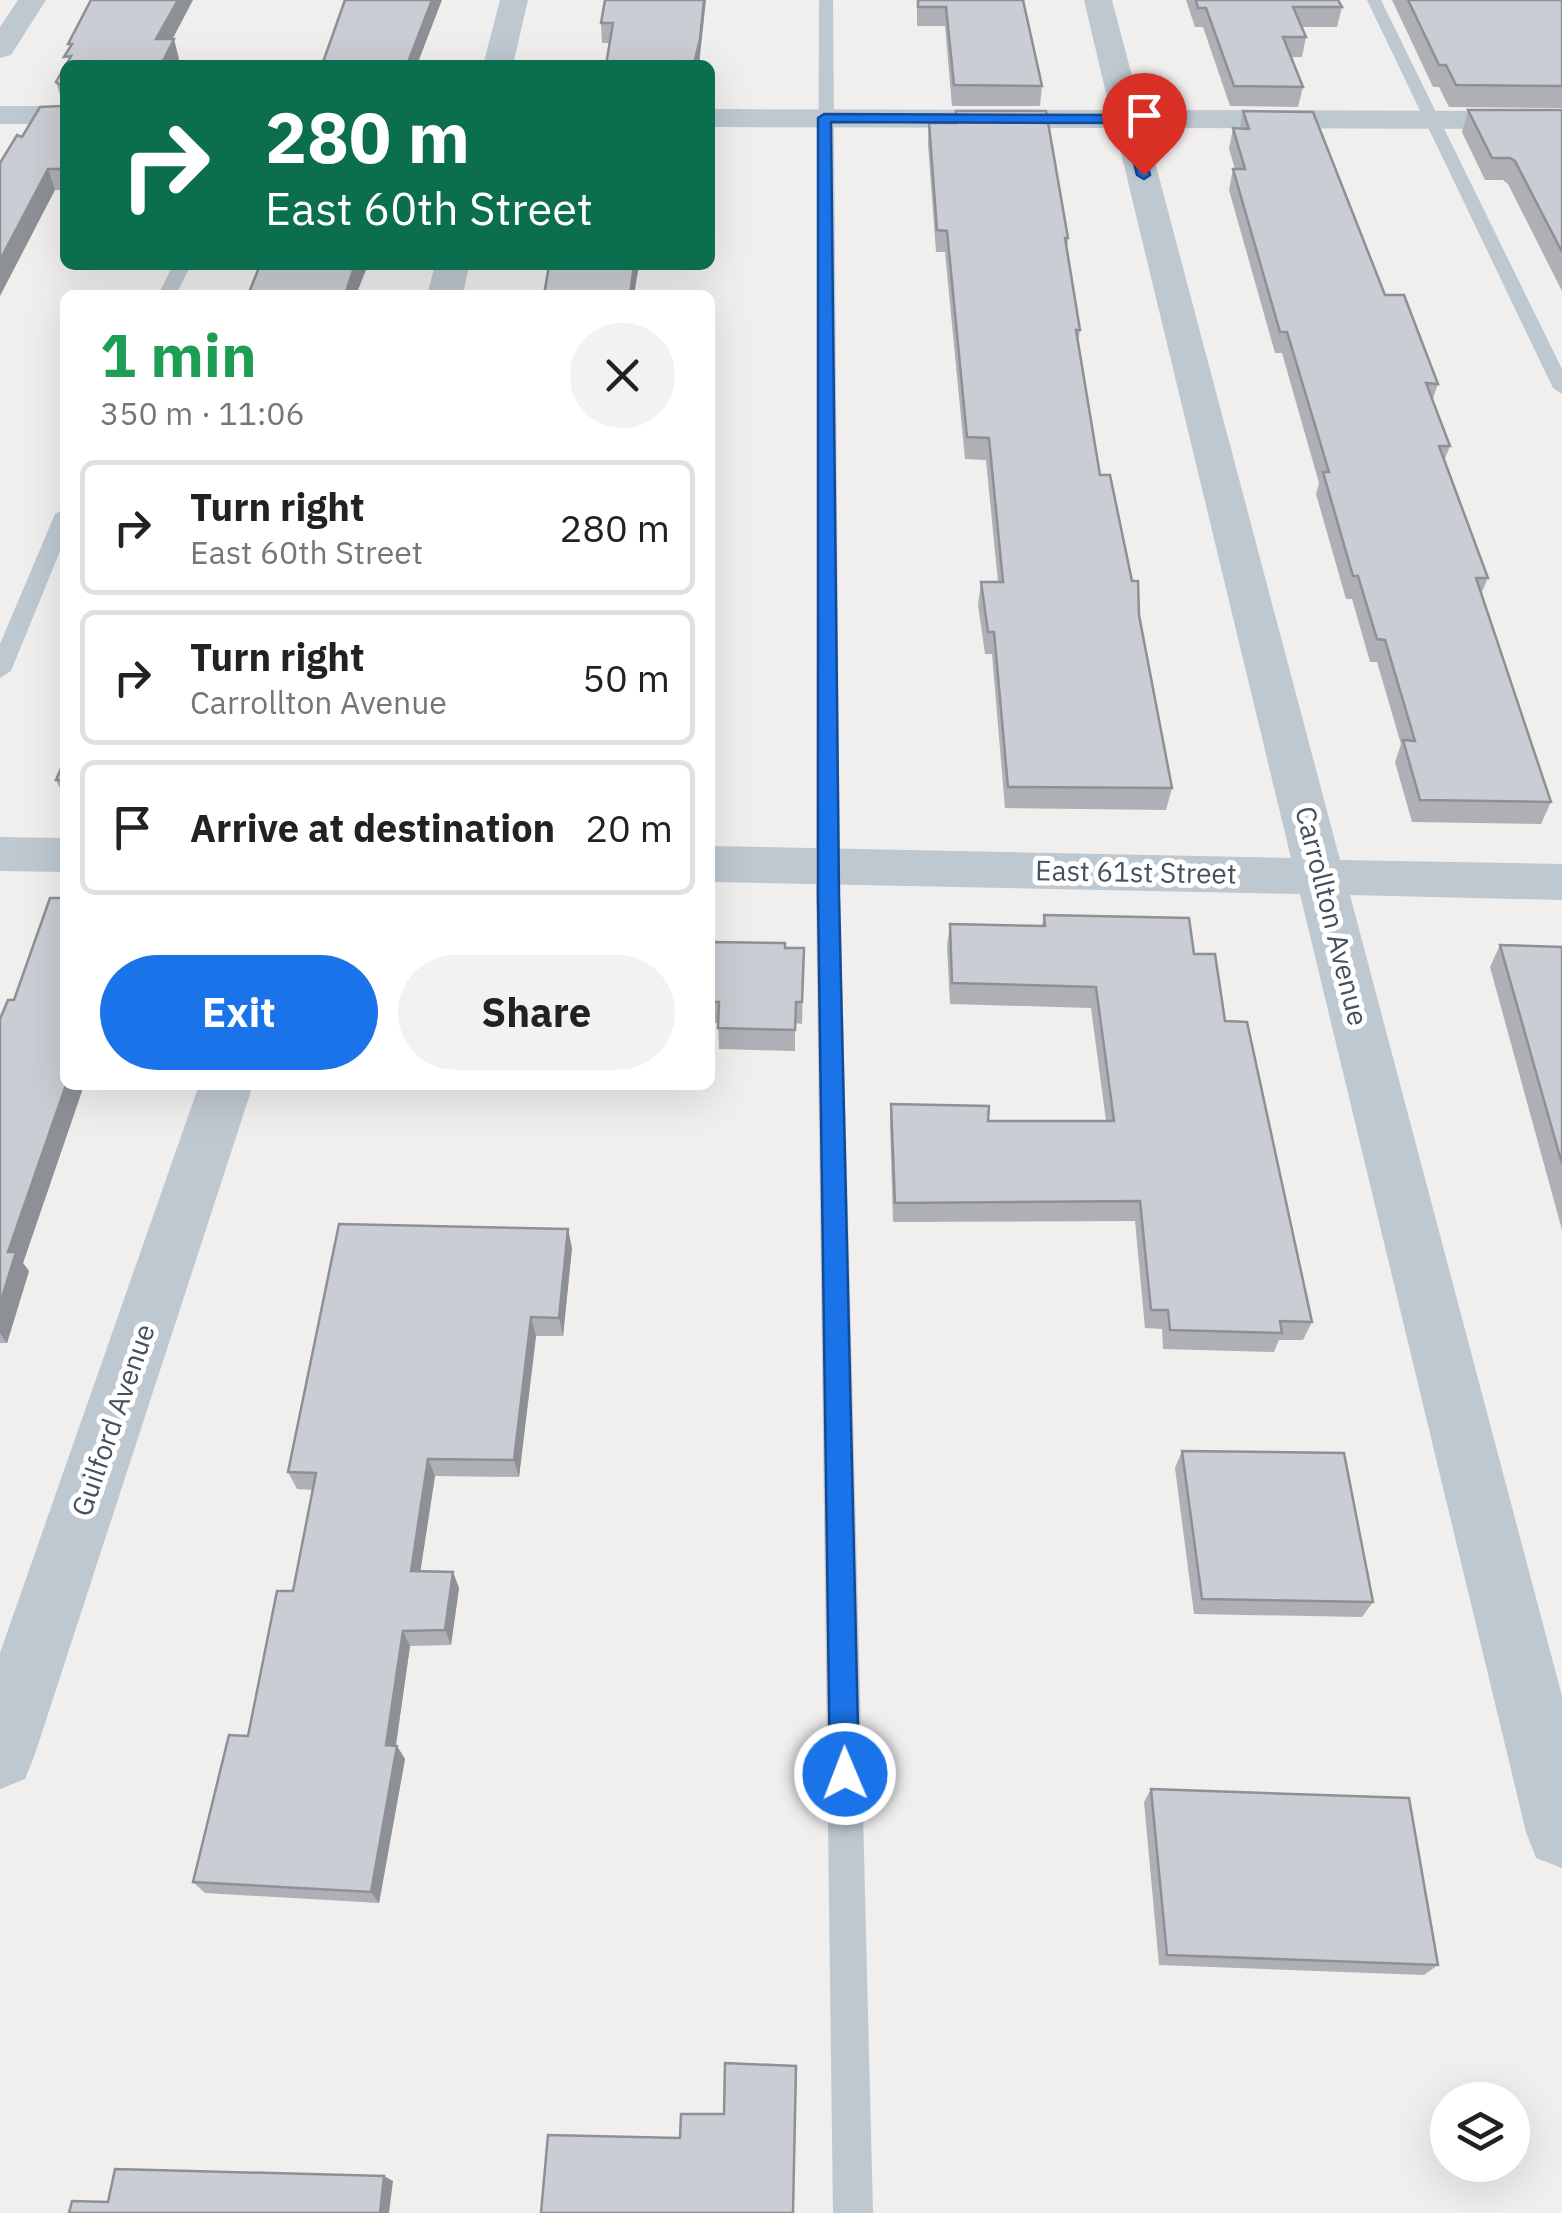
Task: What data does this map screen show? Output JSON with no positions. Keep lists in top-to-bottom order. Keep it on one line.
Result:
{"streets":{"street":["East 61st Street","Carrollton Avenue","Guilford Avenue"]},"crossings":[["East 61st Street","Carrollton Avenue"]],"page":{"turn":["280 m","East 60th Street"],"heading":["1 min","350 m · 11:06"],"list":[{"name":"Turn right","note":"East 60th Street","value":"280 m"},{"name":"Turn right","note":"Carrollton Avenue","value":"50 m"},{"name":"Arrive at destination","value":"20 m"}],"buttons":["Exit","Share"]}}
